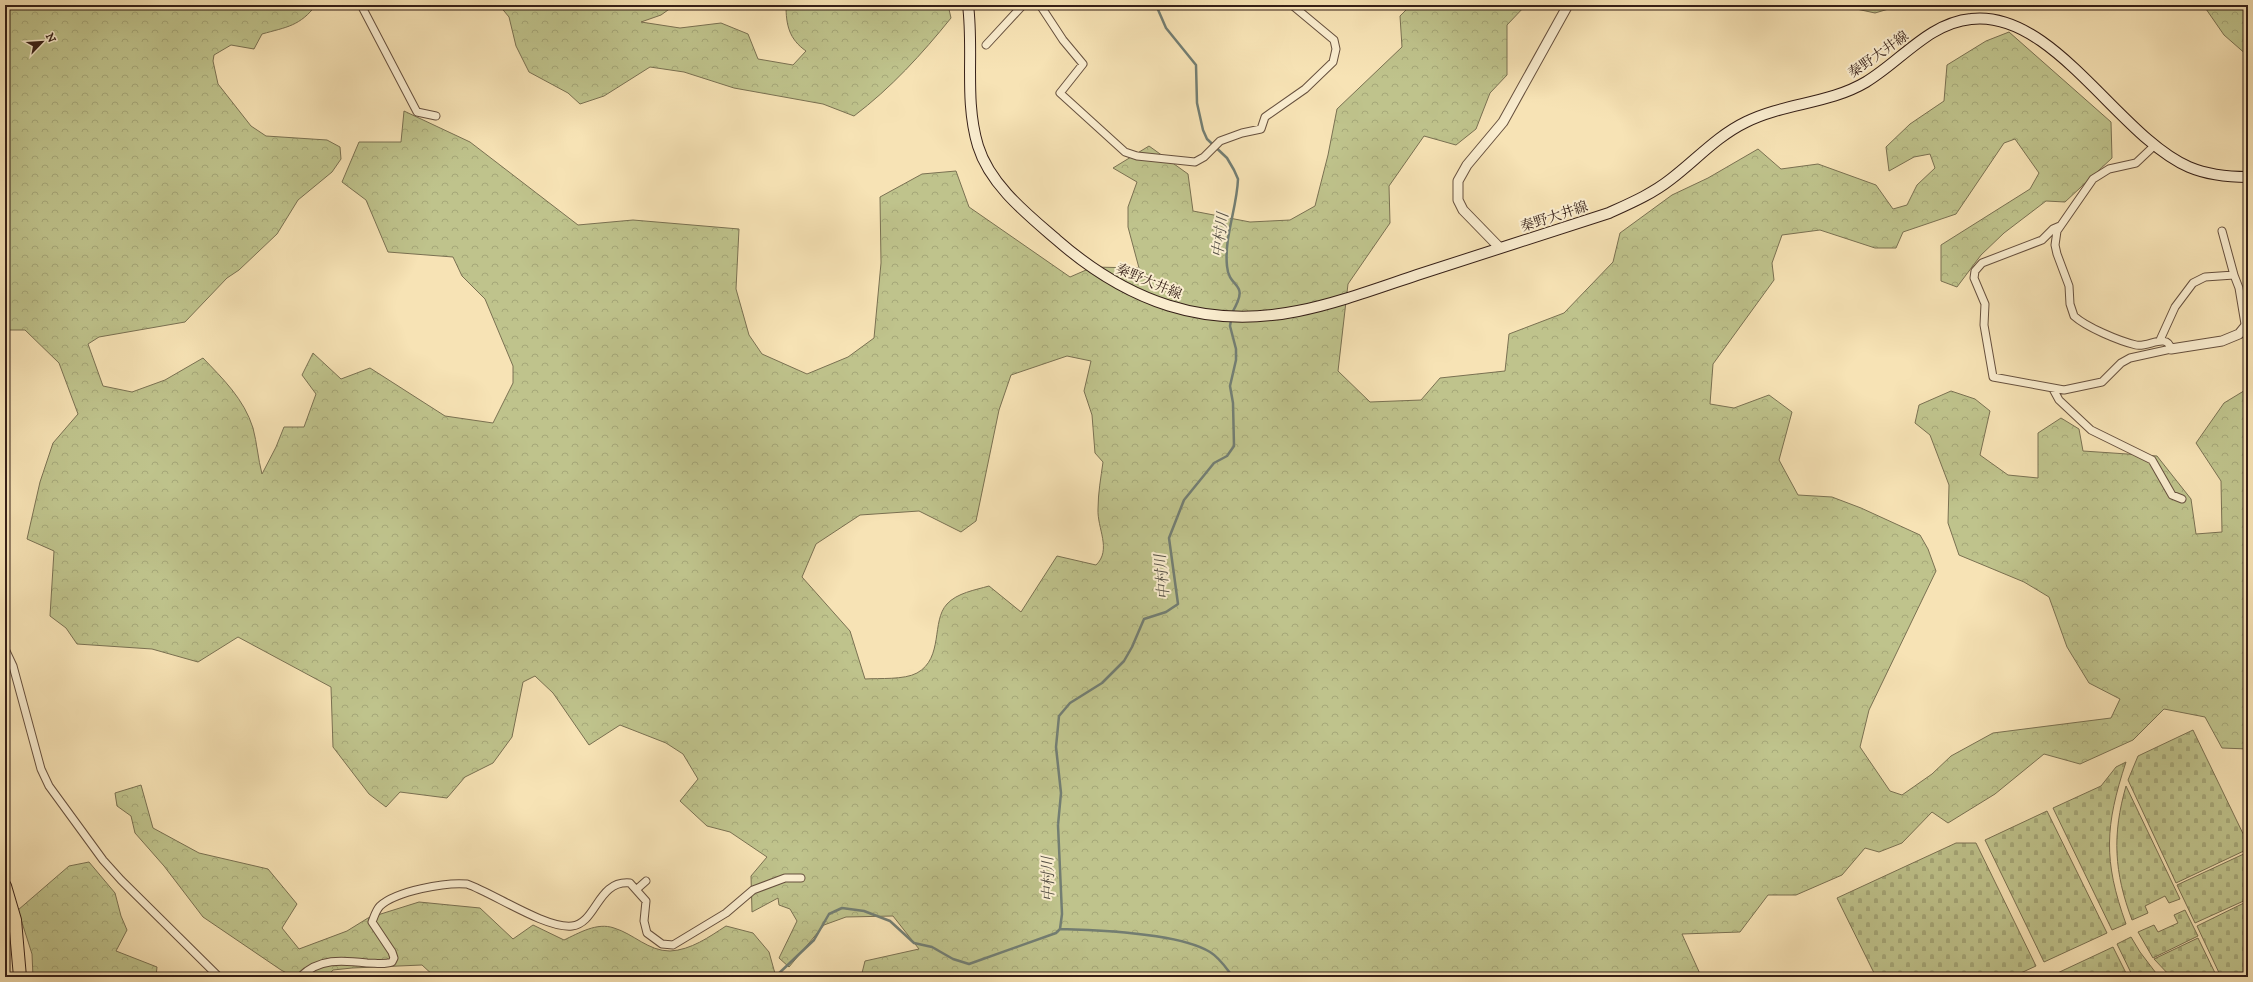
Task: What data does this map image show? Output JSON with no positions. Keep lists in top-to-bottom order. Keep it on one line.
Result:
{"streets":{"main road":["秦野大井線"]},"water":["中村川"],"north":"top right"}
